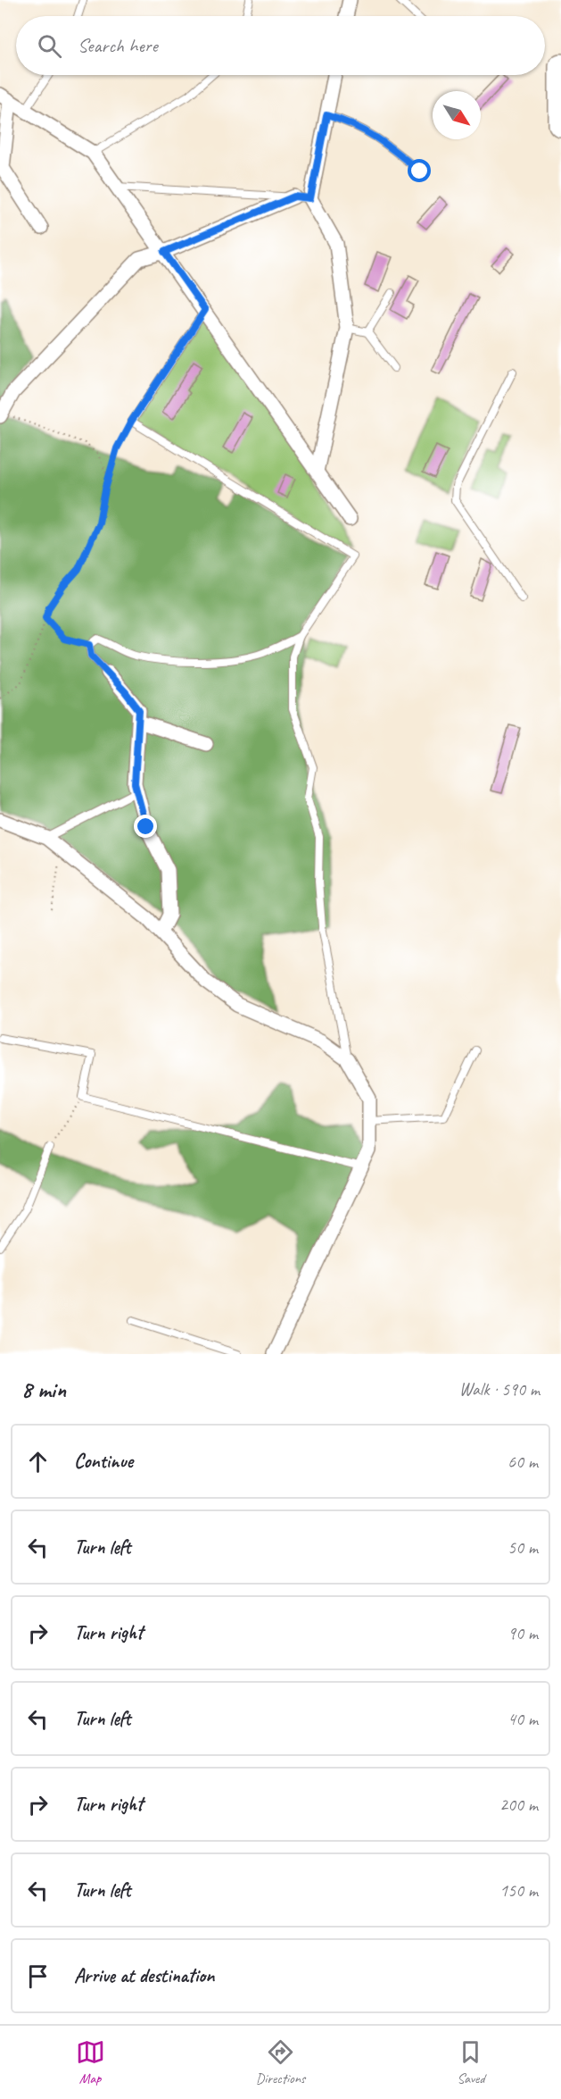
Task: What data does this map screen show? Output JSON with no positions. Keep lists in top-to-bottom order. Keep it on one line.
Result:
{"north":"bottom right","page":{"search":"Search here","heading":["8 min","Walk · 590 m"],"list":[["Continue","60 m"],["Turn left","50 m"],["Turn right","90 m"],["Turn left","40 m"],["Turn right","200 m"],["Turn left","150 m"],"Arrive at destination"],"nav":["Map","Directions","Saved"]}}
